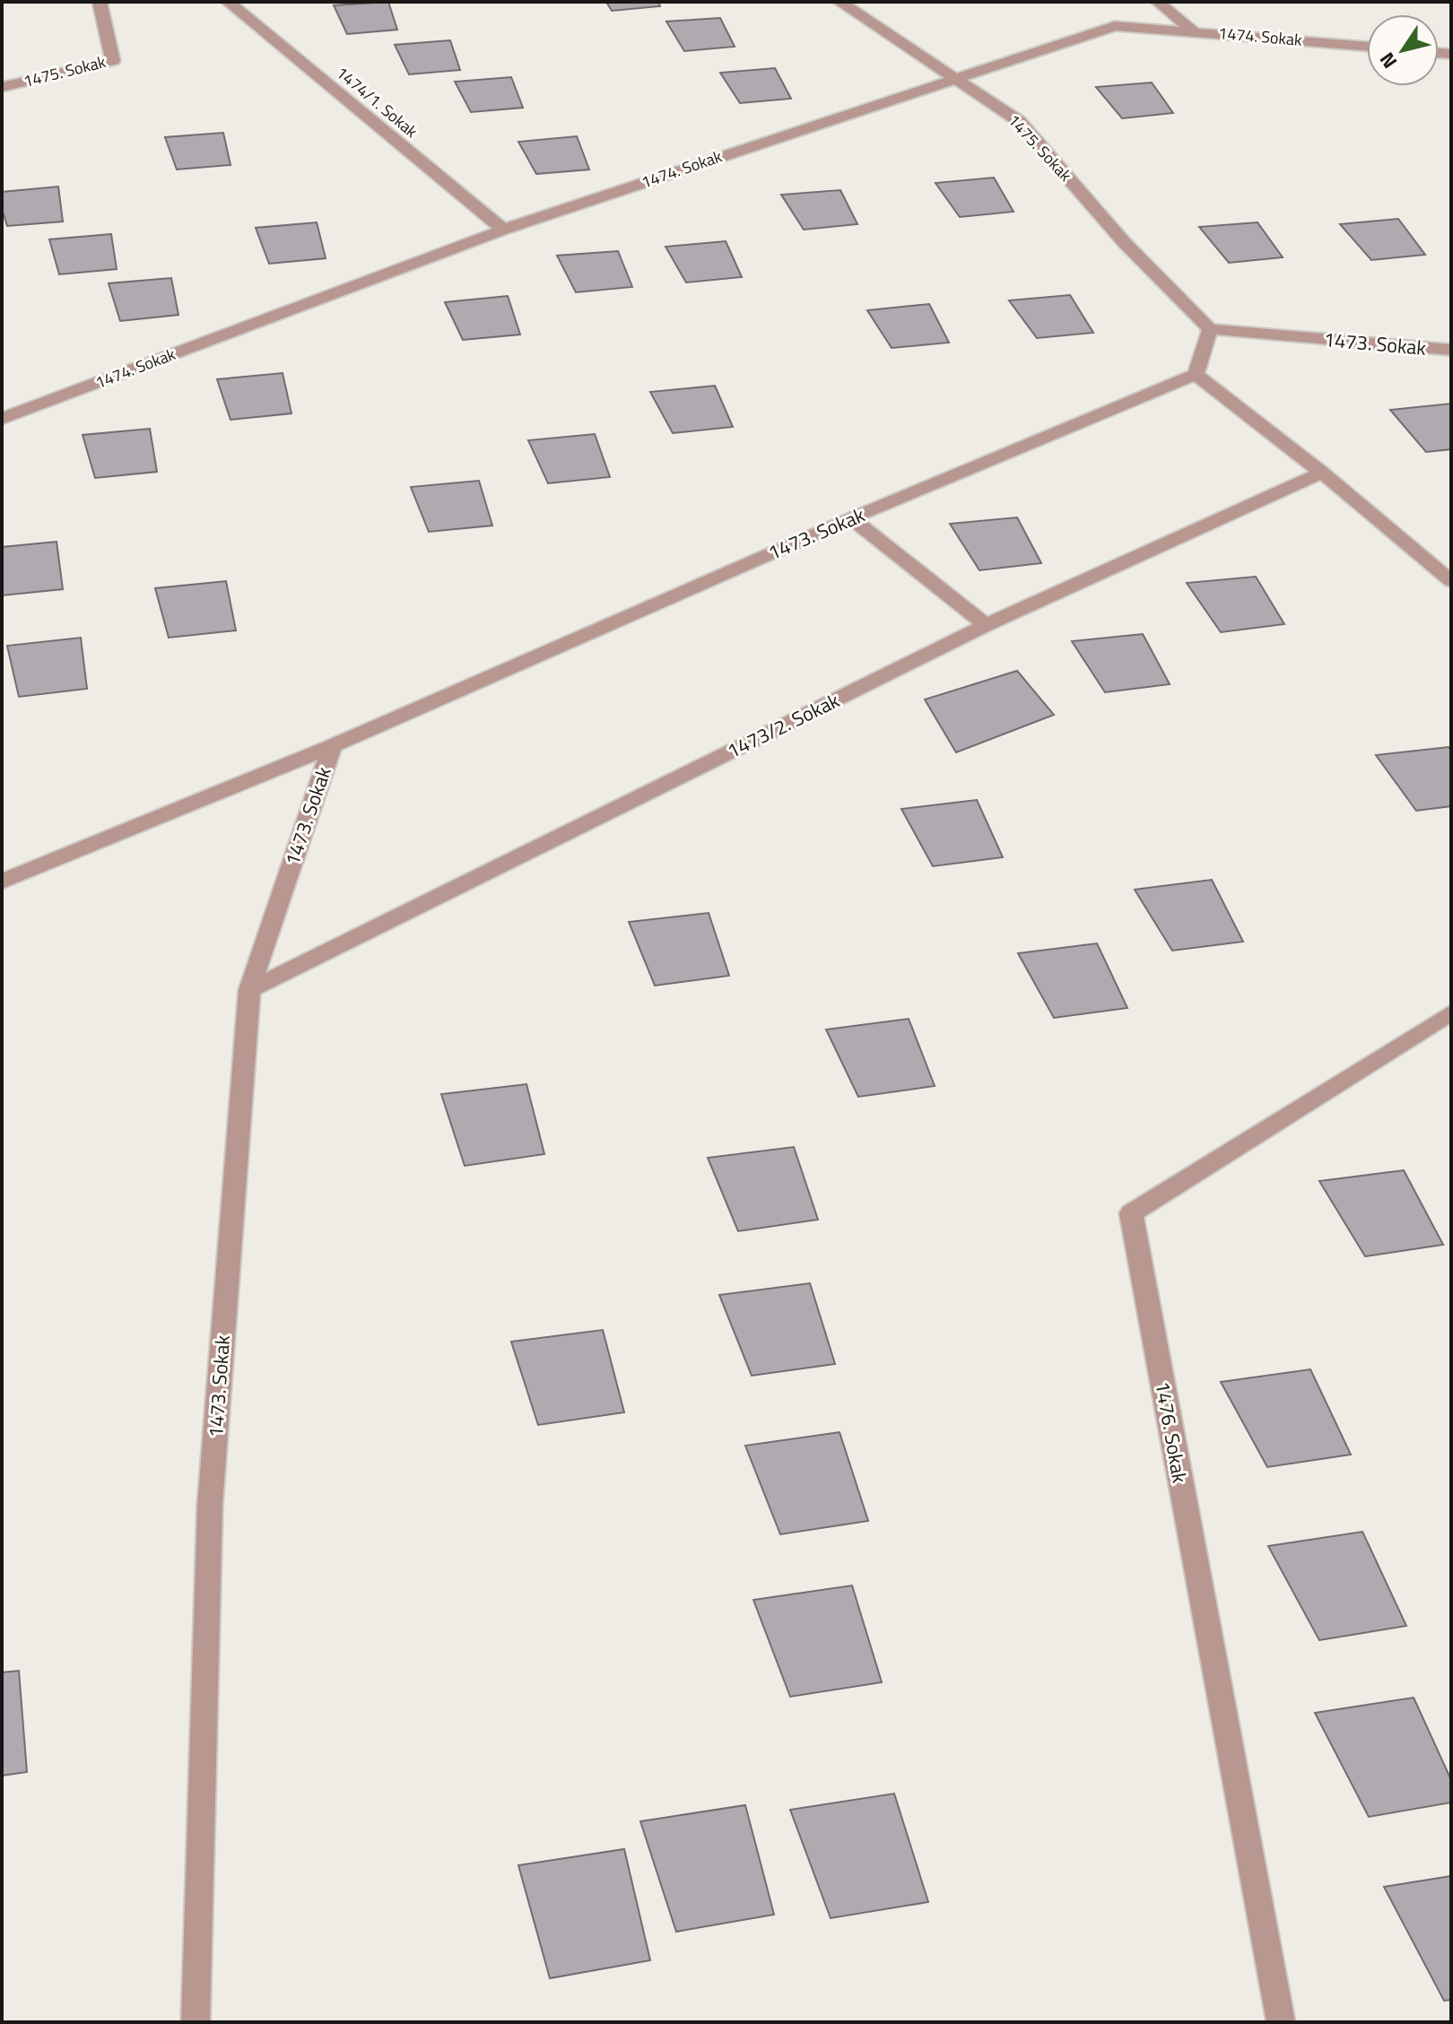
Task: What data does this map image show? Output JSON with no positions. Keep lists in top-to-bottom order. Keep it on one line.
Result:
{"streets":{"street":["1474. Sokak","1475. Sokak","1474/1. Sokak","1473. Sokak","1473/2. Sokak","1476. Sokak"]},"crossings":[["1474. Sokak","1475. Sokak"],["1474. Sokak","1474/1. Sokak"],["1475. Sokak","1473. Sokak"],["1473. Sokak","1473/2. Sokak"]],"north":"bottom left"}
